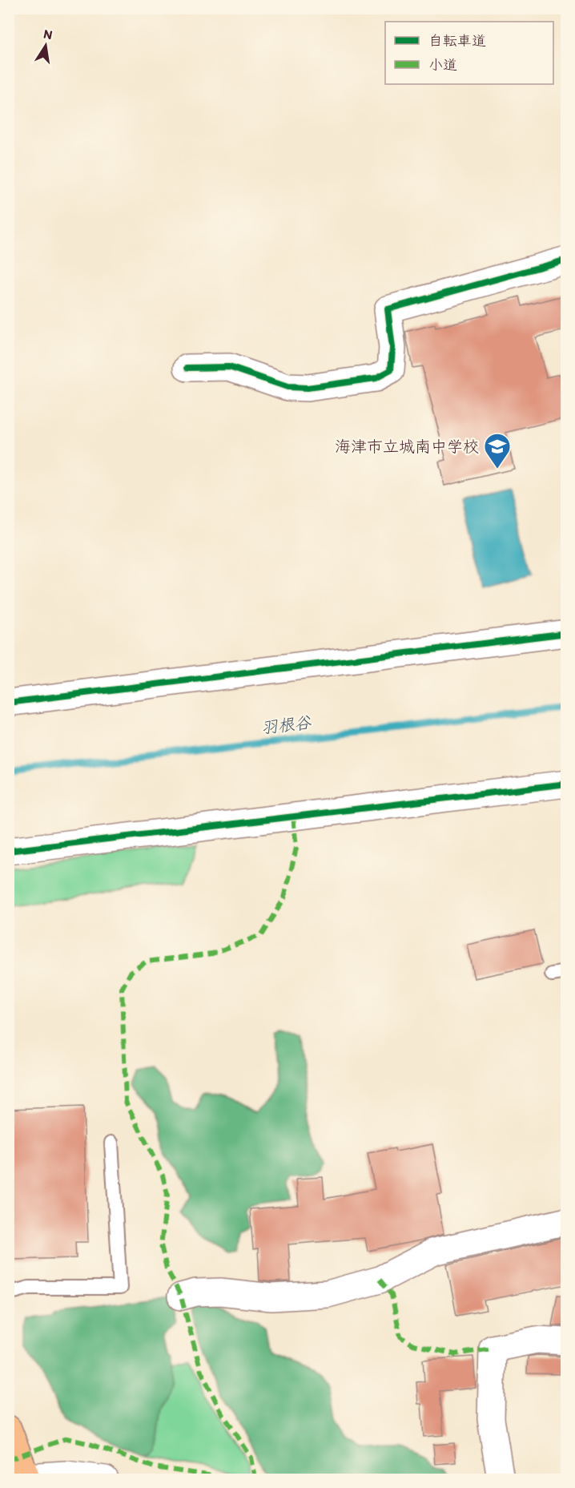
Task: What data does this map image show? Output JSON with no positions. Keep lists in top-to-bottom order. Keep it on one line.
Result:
{"water":["羽根谷"],"places":{"school or university":["海津市立城南中学校"]},"legend":["自転車道","小道"],"north":"top"}
